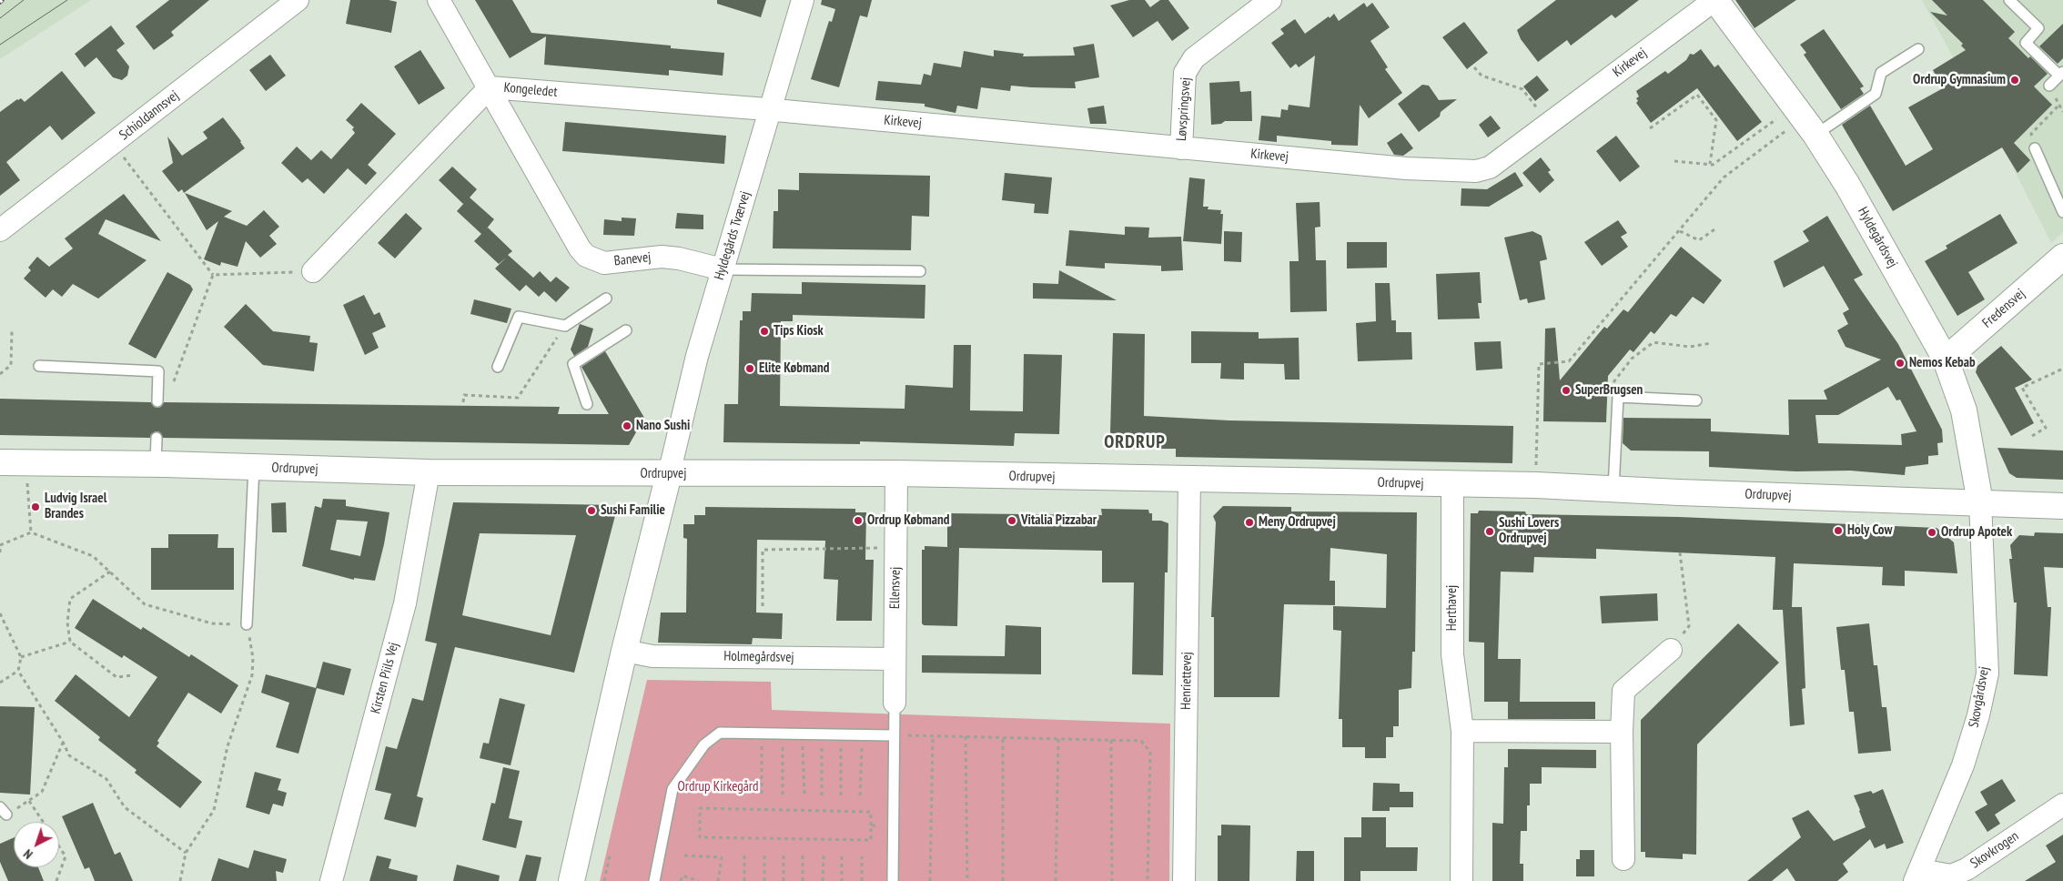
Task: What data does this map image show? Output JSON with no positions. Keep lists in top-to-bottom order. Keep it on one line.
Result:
{"streets":{"street":["Kirkevej","Kongeledet","Løvspringsvej","Schioldannsvej","Hyldegårds Tværvej","Hyldegårdsvej","Banevej","Fredensvej","Ordrupvej","Ellensvej","Herthavej","Holmegårdsvej","Kirsten Piils Vej","Henriettevej","Skovgårdsvej","Skovkrogen"]},"crossings":[["Kirkevej","Kongeledet"],["Kirkevej","Løvspringsvej"],["Kirkevej","Hyldegårds Tværvej"],["Kirkevej","Hyldegårdsvej"],["Kongeledet","Hyldegårds Tværvej"],["Kongeledet","Banevej"],["Hyldegårds Tværvej","Banevej"],["Hyldegårds Tværvej","Ordrupvej"],["Hyldegårdsvej","Fredensvej"],["Hyldegårdsvej","Ordrupvej"],["Hyldegårdsvej","Skovgårdsvej"],["Ordrupvej","Ellensvej"],["Ordrupvej","Herthavej"],["Ordrupvej","Kirsten Piils Vej"],["Ordrupvej","Henriettevej"],["Ordrupvej","Skovgårdsvej"],["Ellensvej","Holmegårdsvej"],["Skovgårdsvej","Skovkrogen"]],"districts":["ORDRUP"],"parks":["Ordrup Kirkegård"],"places":["Ordrup Gymnasium","Tips Kiosk","Nemos Kebab","Elite Købmand","SuperBrugsen","Nano Sushi","Ludvig Israel Brandes","Sushi Familie","Ordrup Købmand","Vitalia Pizzabar","Meny Ordrupvej","Holy Cow","Sushi Lovers Ordrupvej","Ordrup Apotek"],"north":"bottom left"}
